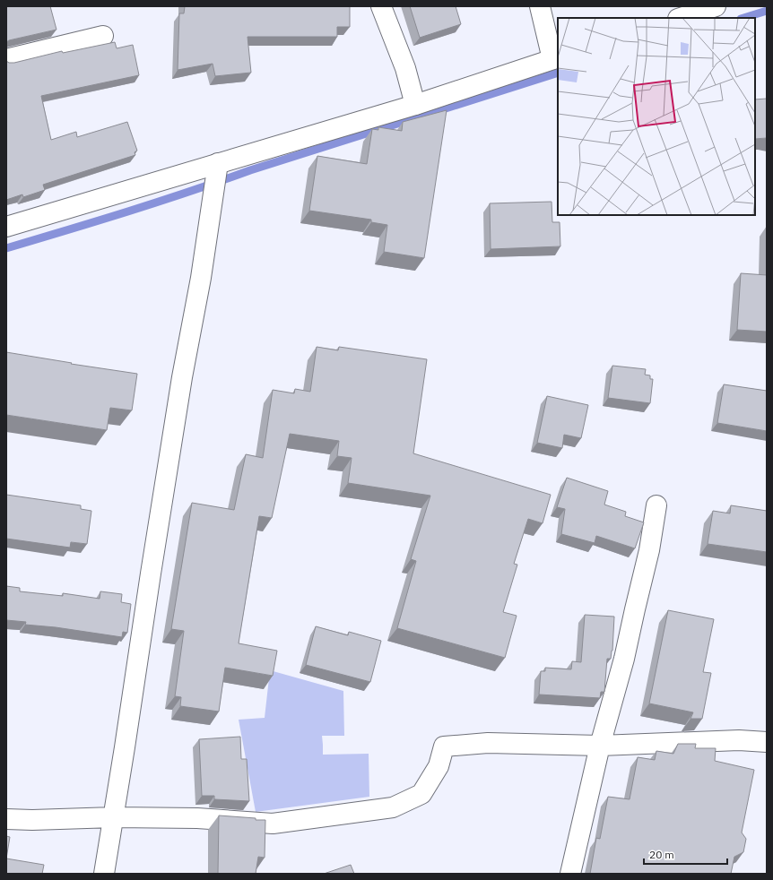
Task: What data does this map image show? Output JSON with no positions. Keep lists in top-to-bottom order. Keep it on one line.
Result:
{"scale_bar":"20 m"}
